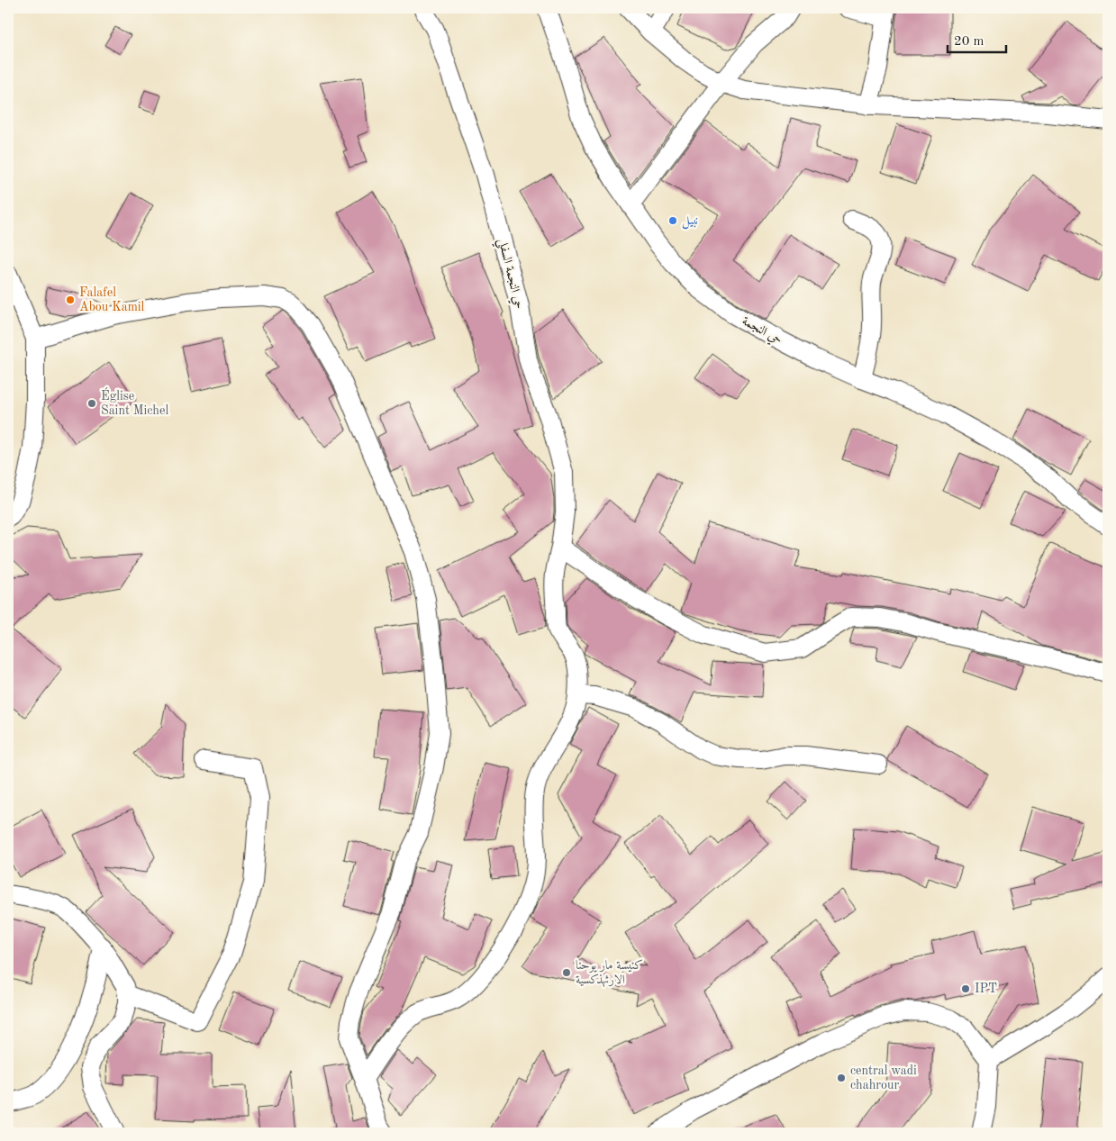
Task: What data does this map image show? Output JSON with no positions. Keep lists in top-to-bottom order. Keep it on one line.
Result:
{"streets":{"street":["حي النجمة السفلي","حي النجمة"]},"places":["نبيل","Falafel Abou Kamil","Église Saint Michel","كنيسة مار يوحنا الارثهذكسية","IPT","central wadi chahrour"],"scale_bar":"20 m"}
